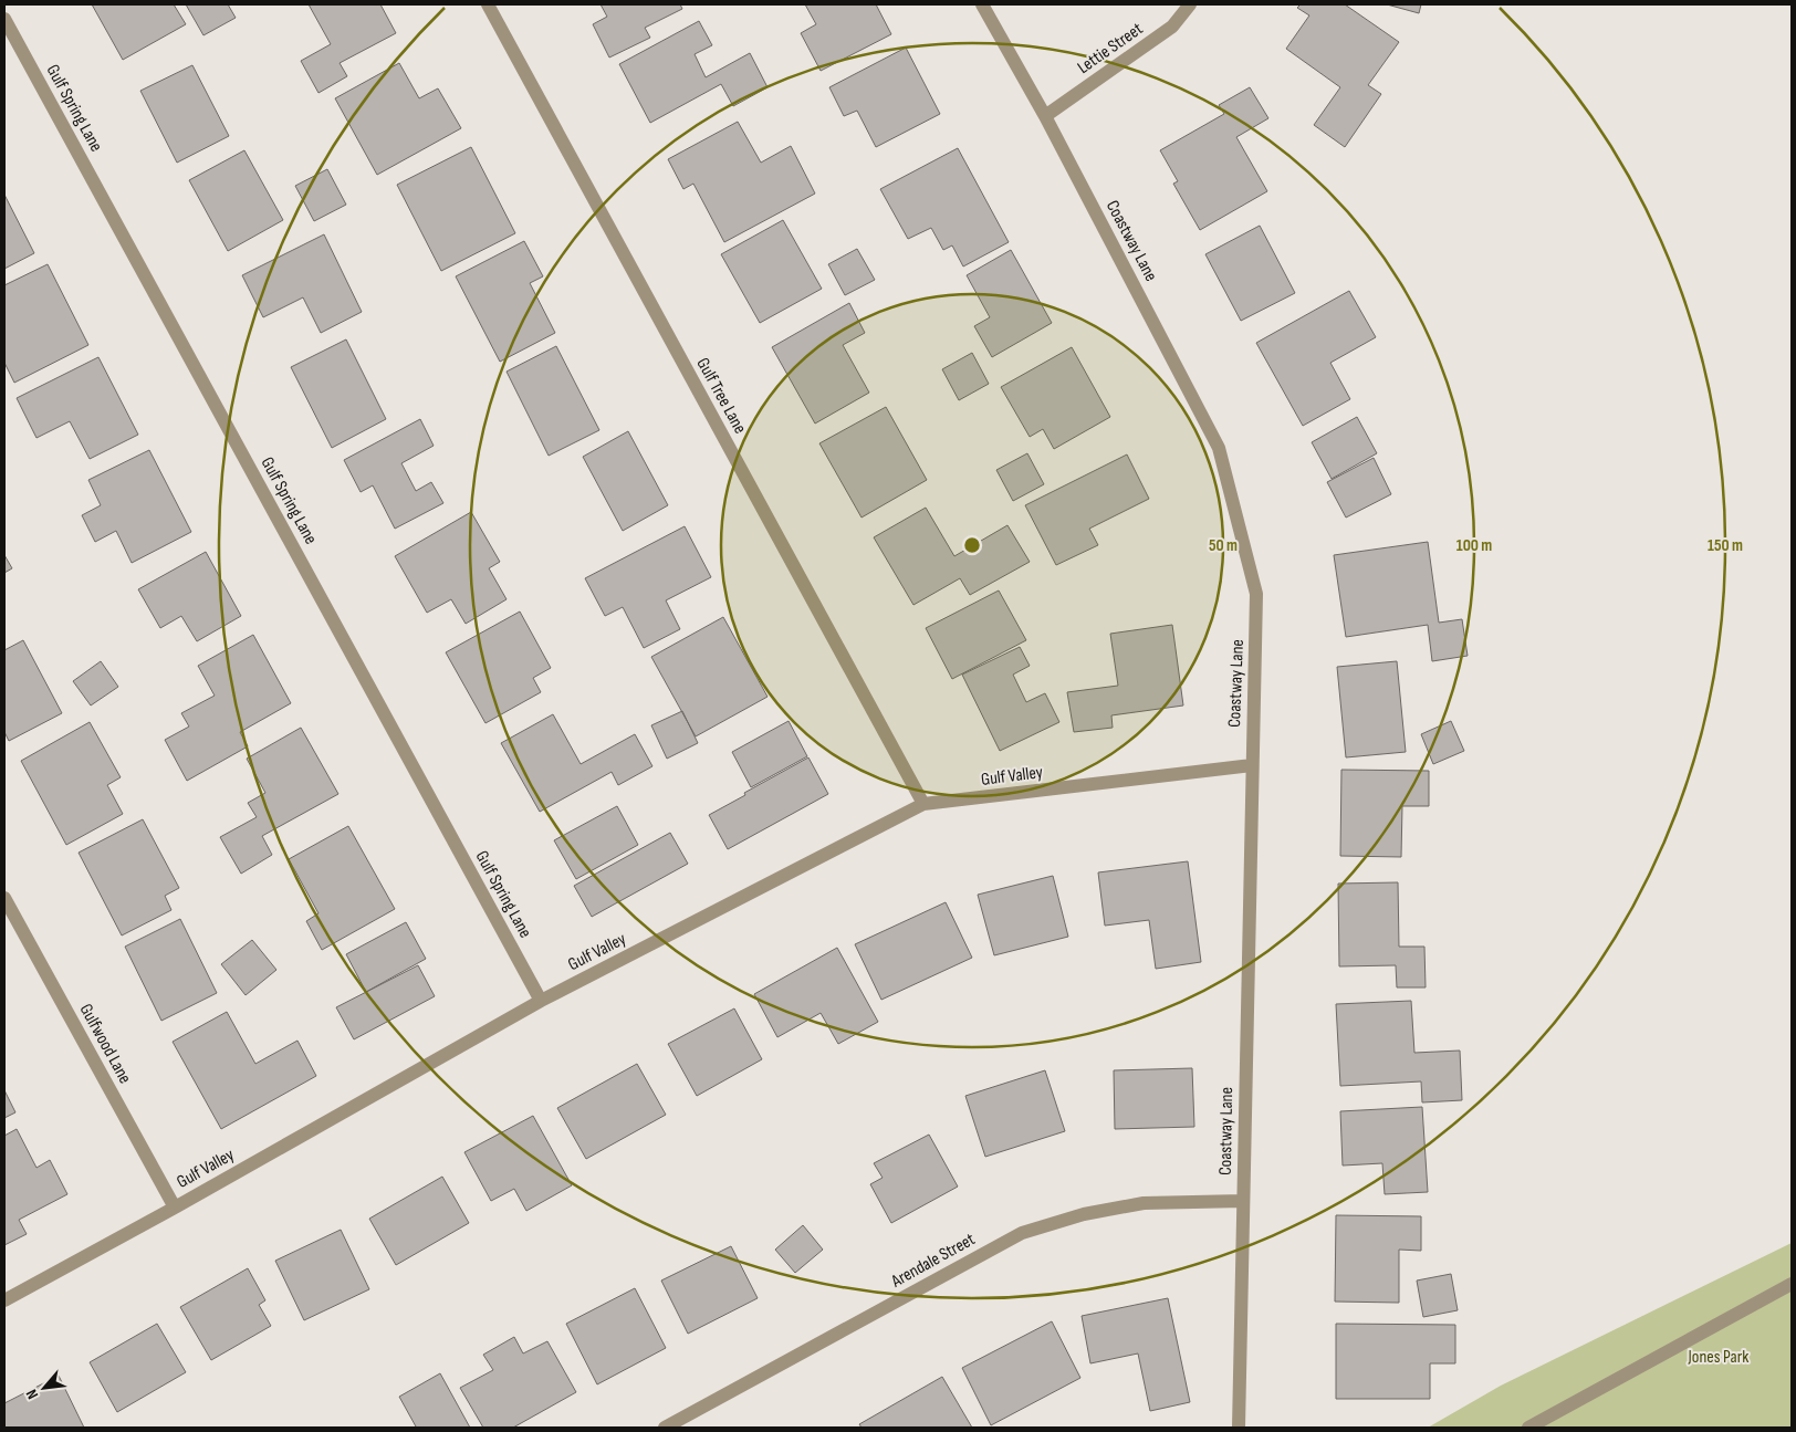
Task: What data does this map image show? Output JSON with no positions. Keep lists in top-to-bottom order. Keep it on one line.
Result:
{"streets":{"street":["Lettie Street","Gulf Spring Lane","Coastway Lane","Gulf Tree Lane","Gulf Valley","Gulfwood Lane","Arendale Street"]},"crossings":[["Lettie Street","Coastway Lane"],["Gulf Spring Lane","Gulf Valley"],["Coastway Lane","Gulf Valley"],["Coastway Lane","Arendale Street"],["Gulf Tree Lane","Gulf Valley"],["Gulf Valley","Gulfwood Lane"]],"parks":["Jones Park"],"north":"bottom left","rings":["50 m","100 m","150 m"]}
